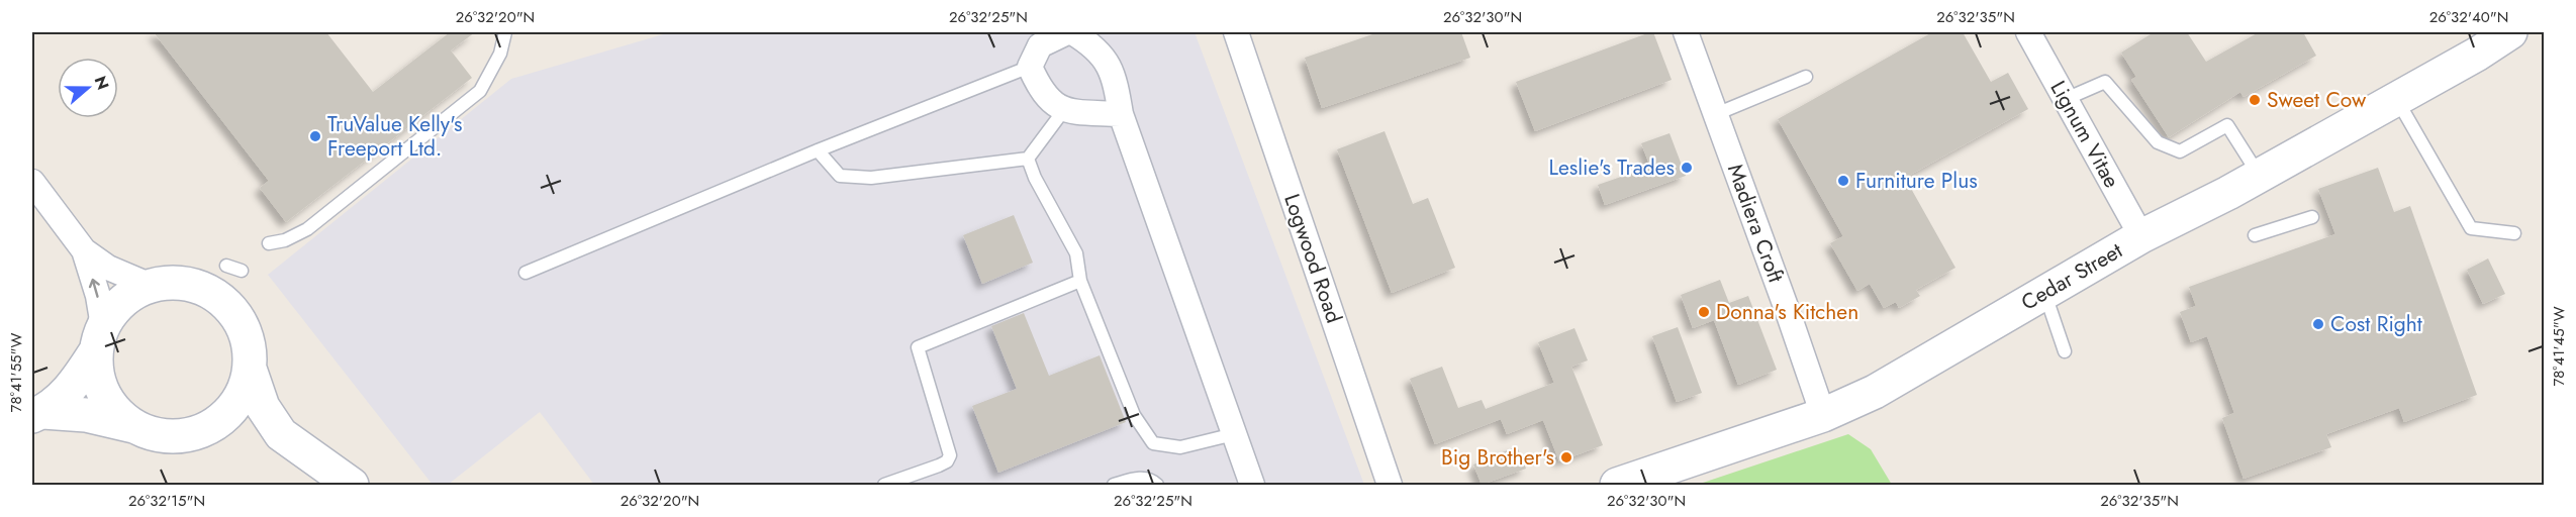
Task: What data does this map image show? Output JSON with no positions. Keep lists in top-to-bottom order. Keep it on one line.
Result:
{"streets":{"main road":["Cedar Street"],"street":["Lignum Vitae","Madiera Croft","Logwood Road"]},"crossings":[["Lignum Vitae","Cedar Street"],["Madiera Croft","Cedar Street"]],"places":["Sweet Cow","TruValue Kelly's Freeport Ltd.","Leslie's Trades","Furniture Plus","Donna's Kitchen","Cost Right","Big Brother's"],"north":"right","coordinates":["26°32'20\"N","26°32'25\"N","26°32'30\"N","26°32'35\"N","26°32'40\"N","78°41'45\"W","78°41'55\"W","26°32'15\"N"]}
